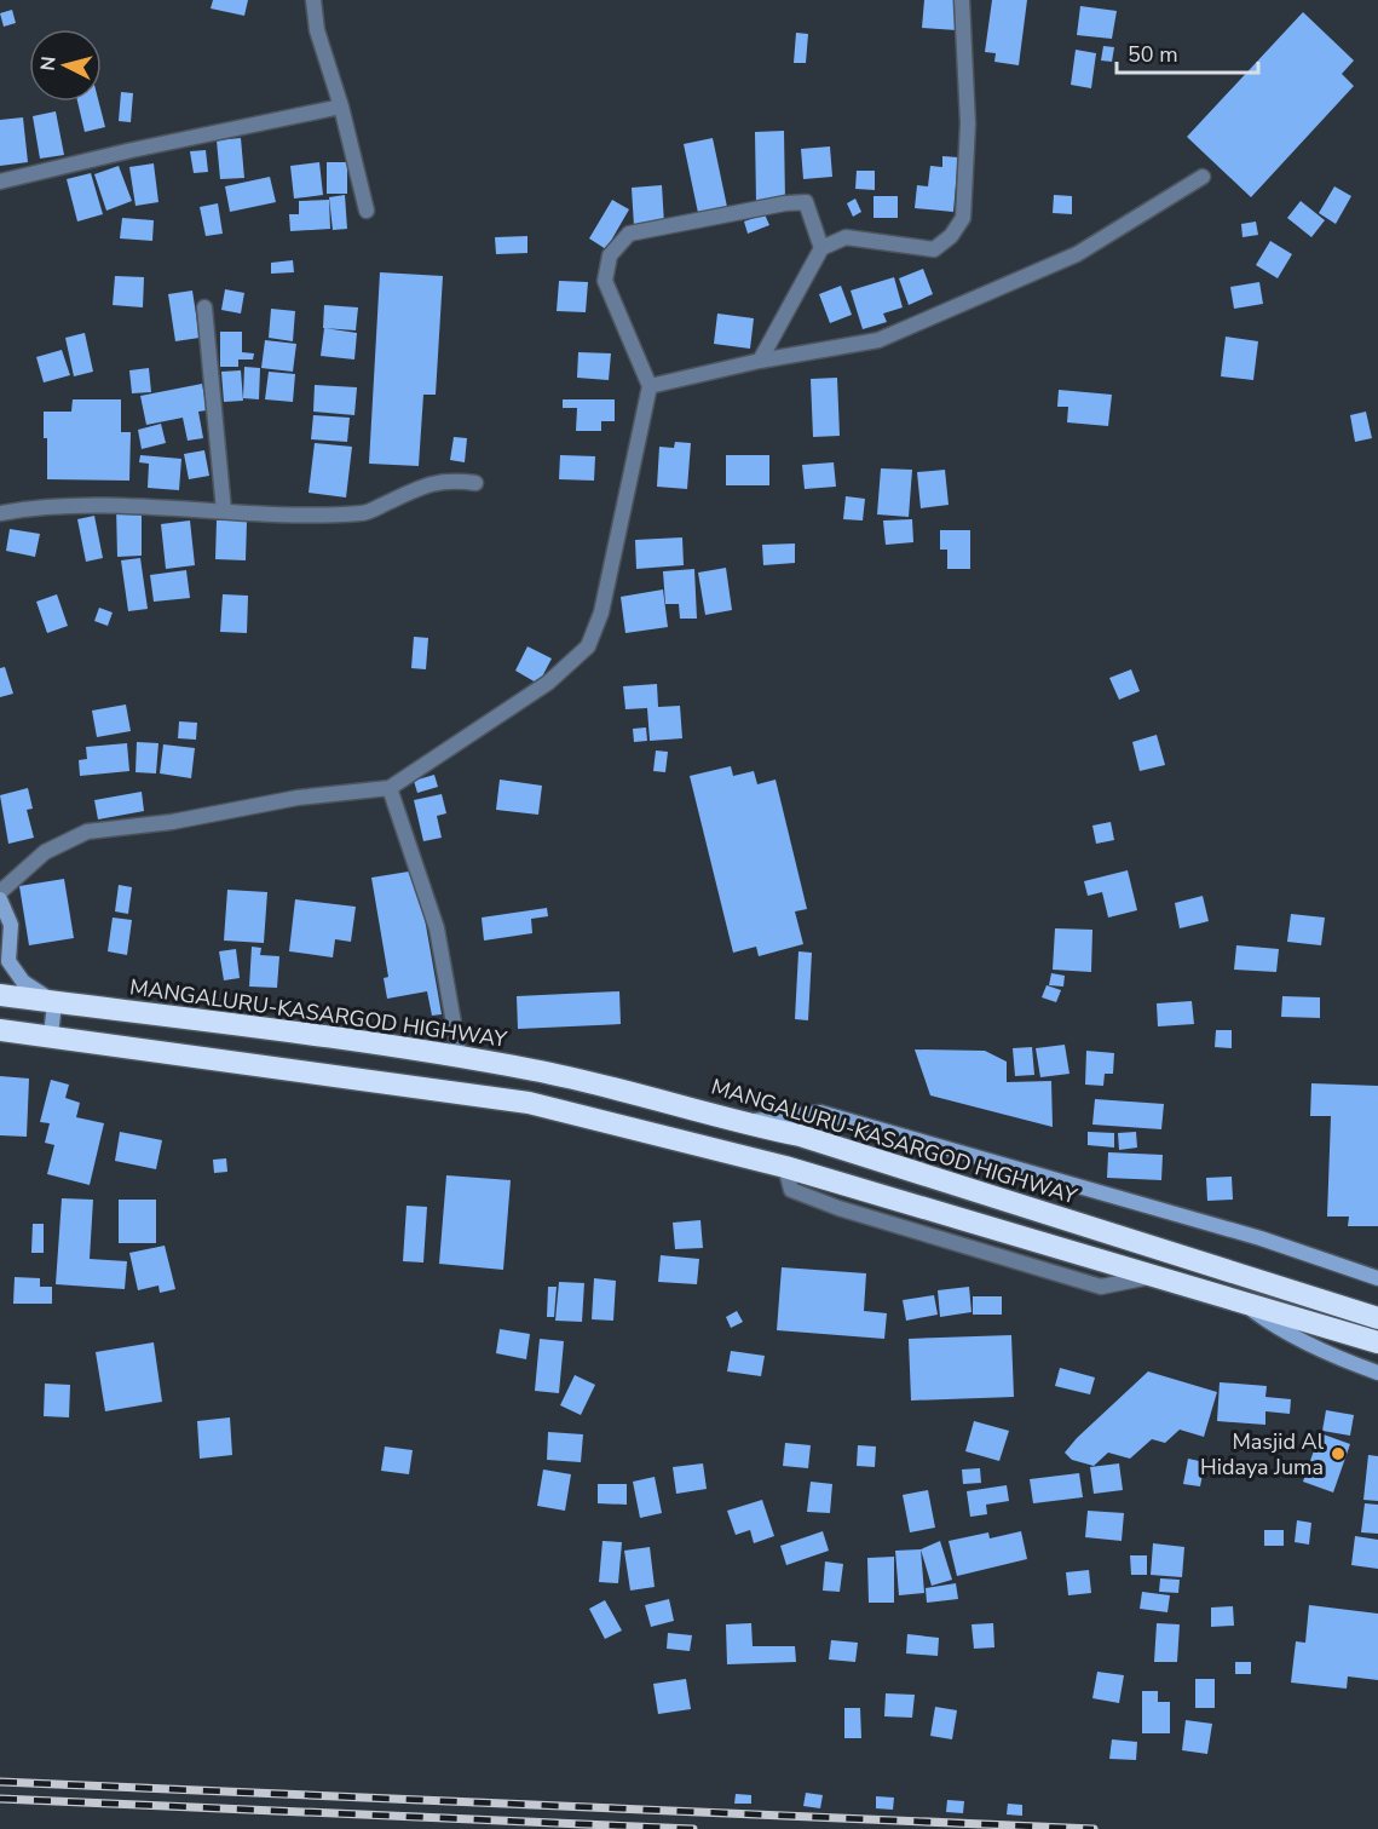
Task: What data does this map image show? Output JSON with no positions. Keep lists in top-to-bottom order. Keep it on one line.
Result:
{"streets":{"highway":["MANGALURU-KASARGOD HIGHWAY"]},"places":["Masjid Al Hidaya Juma"],"scale_bar":"50 m","north":"left"}
